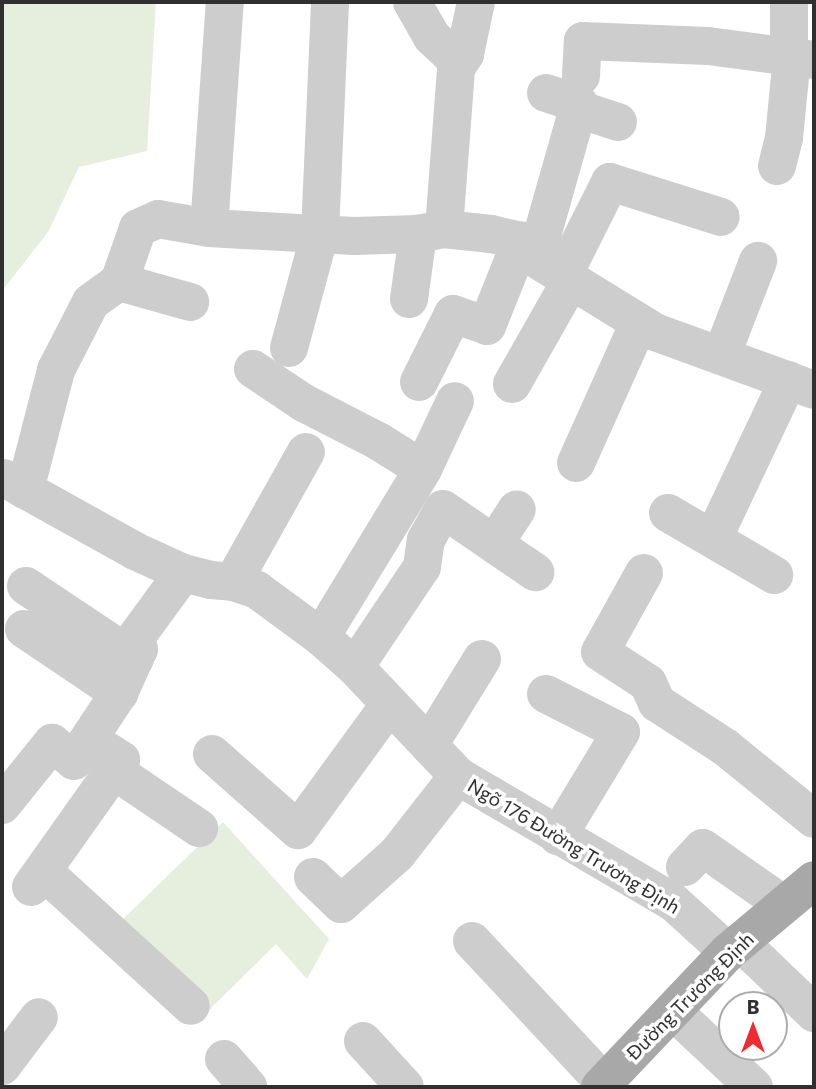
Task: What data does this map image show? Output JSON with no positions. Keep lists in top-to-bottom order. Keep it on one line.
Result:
{"streets":{"main road":["Đường Trương Định"],"lane":["Ngõ 176 Đường Trương Định"]},"crossings":[["Ngõ 176 Đường Trương Định","Đường Trương Định"]],"north":"top"}
